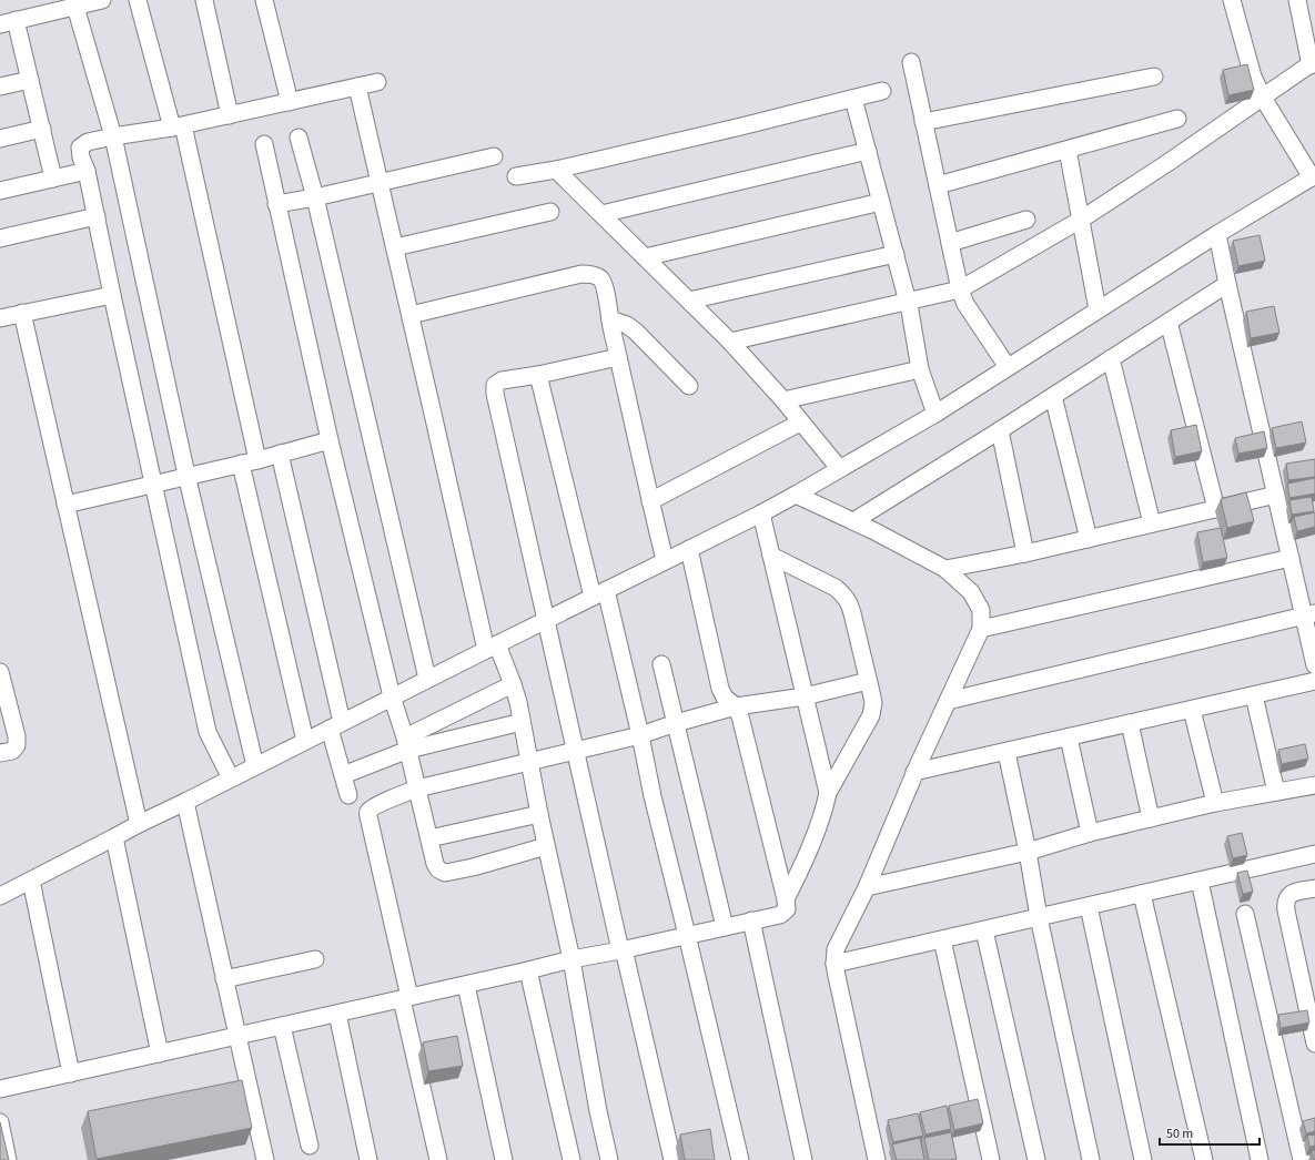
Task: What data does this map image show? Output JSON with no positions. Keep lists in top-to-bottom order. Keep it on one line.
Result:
{"scale_bar":"50 m"}
